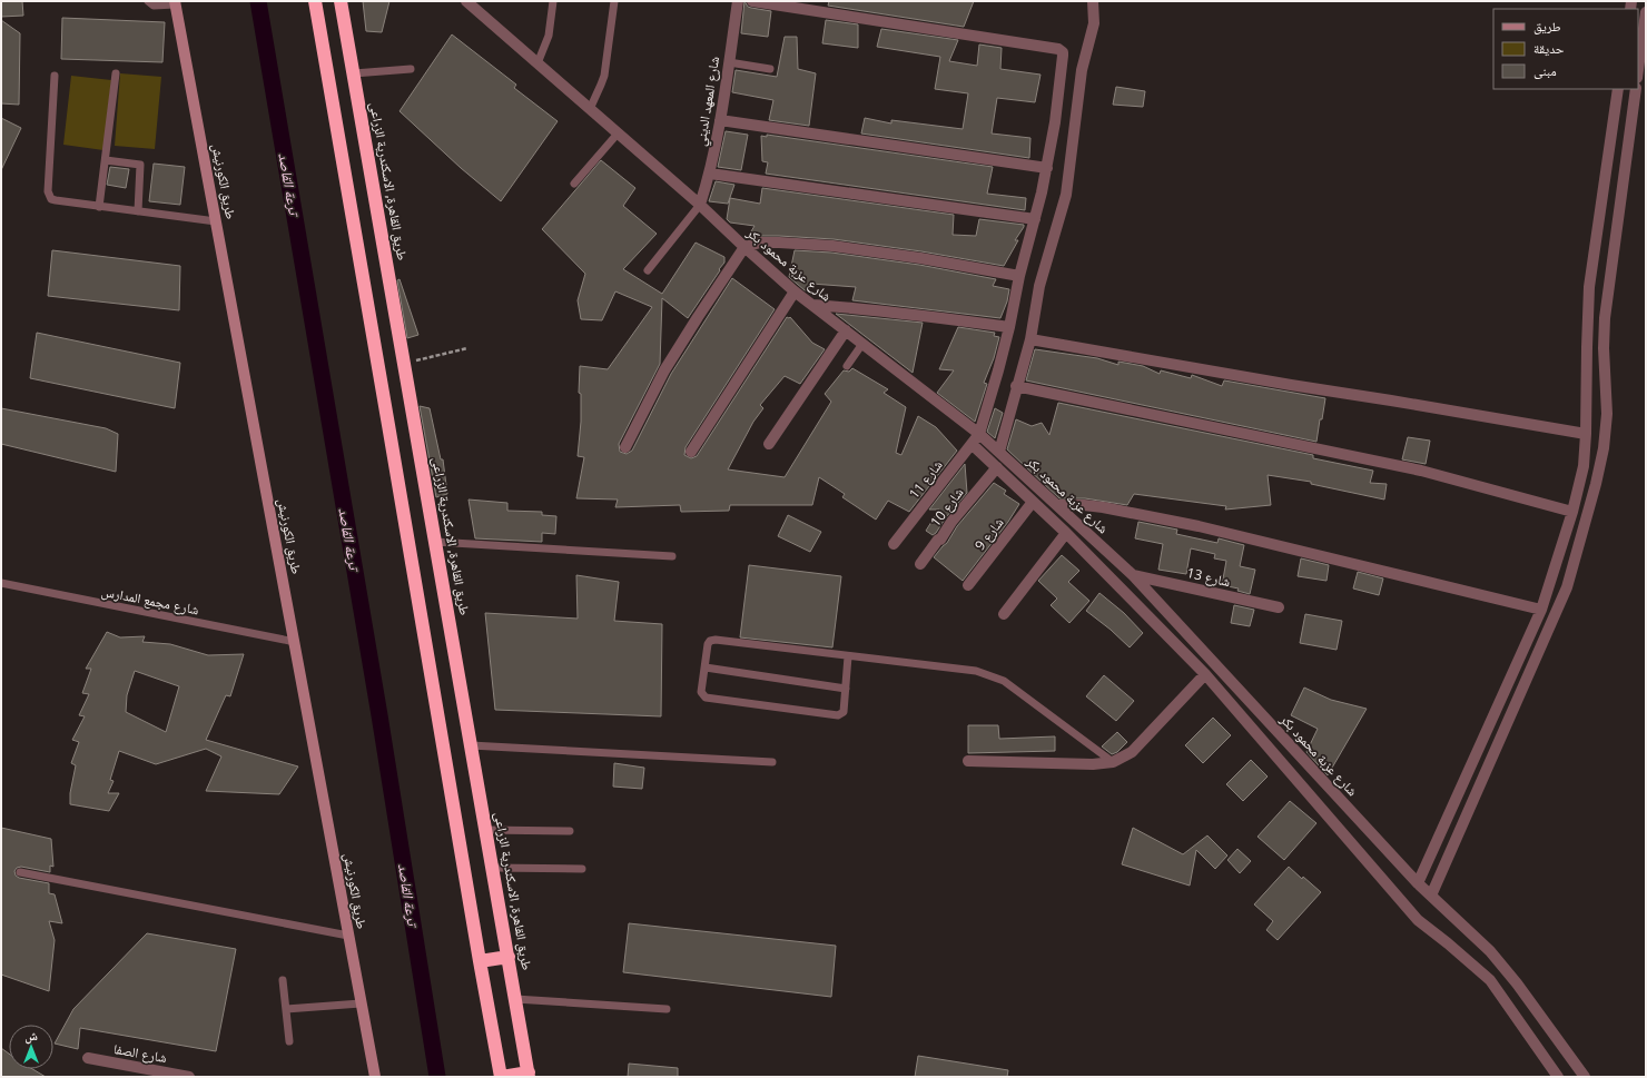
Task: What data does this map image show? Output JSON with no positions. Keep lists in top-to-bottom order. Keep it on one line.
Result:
{"streets":{"highway":["طريق القاهرة, الاسكندرية الزراعى"],"street":["شارع المعهد الديني","طريق الكورنيش","شارع عزبة محمود بكر","شارع 11","شارع 10","شارع 9","شارع 13","شارع الصفا"],"lane":["شارع مجمع المدارس"]},"crossings":[["شارع المعهد الديني","شارع عزبة محمود بكر"],["طريق الكورنيش","شارع مجمع المدارس"],["شارع عزبة محمود بكر","شارع 11"],["شارع عزبة محمود بكر","شارع 10"],["شارع عزبة محمود بكر","شارع 9"],["شارع عزبة محمود بكر","شارع 13"]],"water":["ترعة القاصد"],"legend":["طريق","حديقة","مبنى"],"north":"top"}
